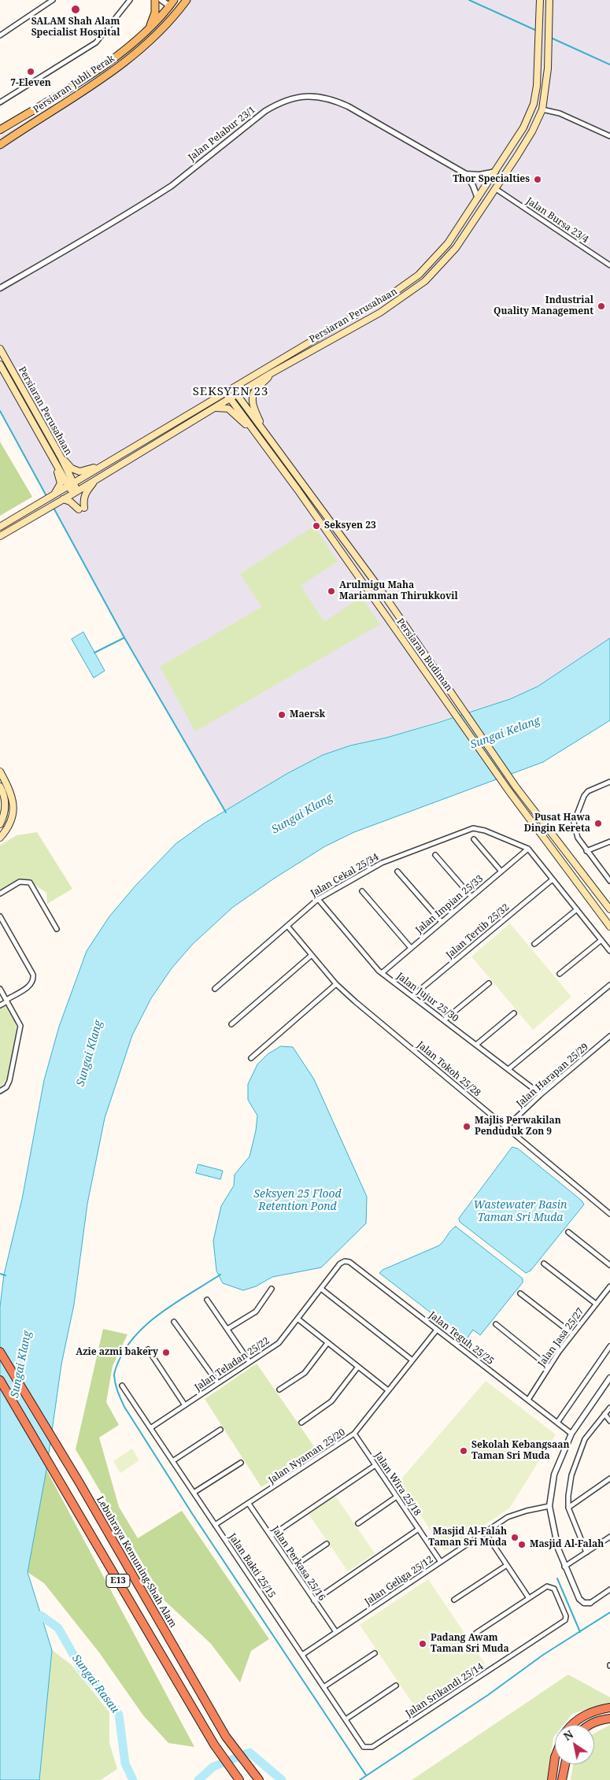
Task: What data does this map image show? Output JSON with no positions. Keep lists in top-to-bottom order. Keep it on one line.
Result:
{"streets":{"highway":["Lebuhraya Kemuning-Shah Alam","E13"],"main road":["Persiaran Jubli Perak","Persiaran Perusahaan","Persiaran Budiman"],"street":["Jalan Pelabur 23/1","Jalan Bursa 23/4","Jalan Cekal 25/34","Jalan Impian 25/33","Jalan Tertib 25/32","Jalan Jujur 25/30","Jalan Tokoh 25/28","Jalan Harapan 25/29","Jalan Jasa 25/27","Jalan Teguh 25/25","Jalan Teladan 25/22","Jalan Nyaman 25/20","Jalan Wira 25/18","Jalan Perkasa 25/16","Jalan Bakti 25/15","Jalan Geliga 25/12","Jalan Srikandi 25/14"]},"crossings":[["Jalan Pelabur 23/1","Persiaran Perusahaan"],["Jalan Bursa 23/4","Persiaran Perusahaan"],["Persiaran Perusahaan","Persiaran Budiman"],["Jalan Cekal 25/34","Jalan Impian 25/33"],["Jalan Cekal 25/34","Jalan Jujur 25/30"],["Jalan Cekal 25/34","Jalan Tokoh 25/28"],["Jalan Impian 25/33","Jalan Jujur 25/30"],["Jalan Tertib 25/32","Jalan Jujur 25/30"],["Jalan Jujur 25/30","Jalan Harapan 25/29"],["Jalan Tokoh 25/28","Jalan Harapan 25/29"],["Jalan Jasa 25/27","Jalan Teguh 25/25"],["Jalan Teguh 25/25","Jalan Teladan 25/22"],["Jalan Teguh 25/25","Jalan Nyaman 25/20"],["Jalan Teladan 25/22","Jalan Bakti 25/15"],["Jalan Nyaman 25/20","Jalan Wira 25/18"],["Jalan Nyaman 25/20","Jalan Perkasa 25/16"],["Jalan Nyaman 25/20","Jalan Bakti 25/15"],["Jalan Wira 25/18","Jalan Geliga 25/12"],["Jalan Perkasa 25/16","Jalan Geliga 25/12"],["Jalan Bakti 25/15","Jalan Geliga 25/12"],["Jalan Bakti 25/15","Jalan Srikandi 25/14"]],"districts":["SEKSYEN 23"],"water":["Sungai Kelang","Sungai Klang","Seksyen 25 Flood Retention Pond","Wastewater Basin Taman Sri Muda","Sungai Rasau"],"places":["SALAM Shah Alam Specialist Hospital","7-Eleven","Thor Specialties","Industrial Quality Management","Seksyen 23","Arulmigu Maha Mariamman Thirukkovil","Maersk","Pusat Hawa Dingin Kereta","Majlis Perwakilan Penduduk Zon 9","Azie azmi bakery","Sekolah Kebangsaan Taman Sri Muda","Masjid Al-Falah Taman Sri Muda","Masjid Al-Falah","Padang Awam Taman Sri Muda"],"north":"top left"}
